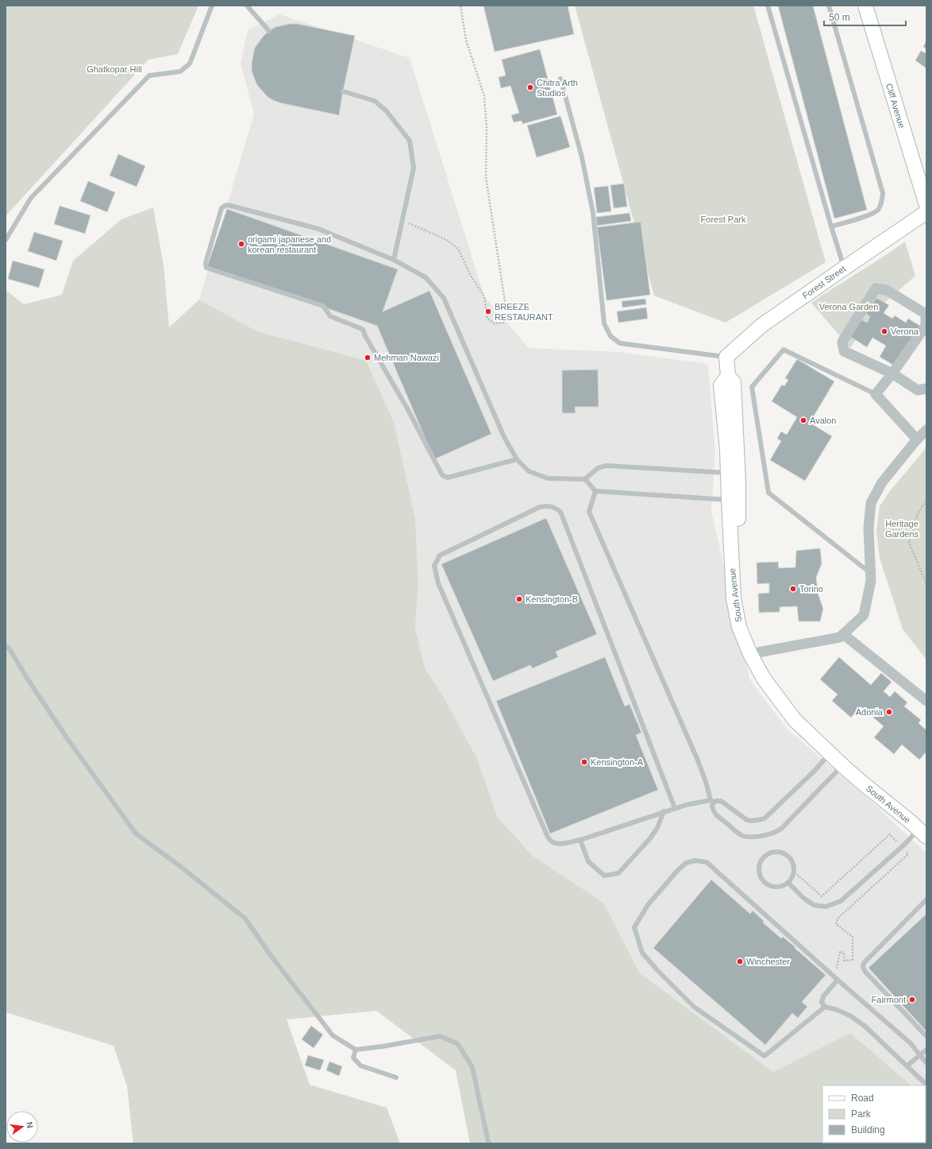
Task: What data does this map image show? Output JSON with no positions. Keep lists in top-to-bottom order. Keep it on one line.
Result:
{"streets":{"street":["Cliff Avenue","Forest Street","South Avenue"]},"parks":["Ghatkopar Hill","Forest Park","Verona Garden","Heritage Gardens"],"places":["Chitra Arth Studios","origami japanese and korean restaurant","BREEZE RESTAURANT","Verona","Mehman Nawazi","Avalon","Torino","Kensington-B","Adonia","Kensington-A","Winchester","Fairmont"],"legend":["Road","Park","Building"],"scale_bar":"50 m","north":"right"}
